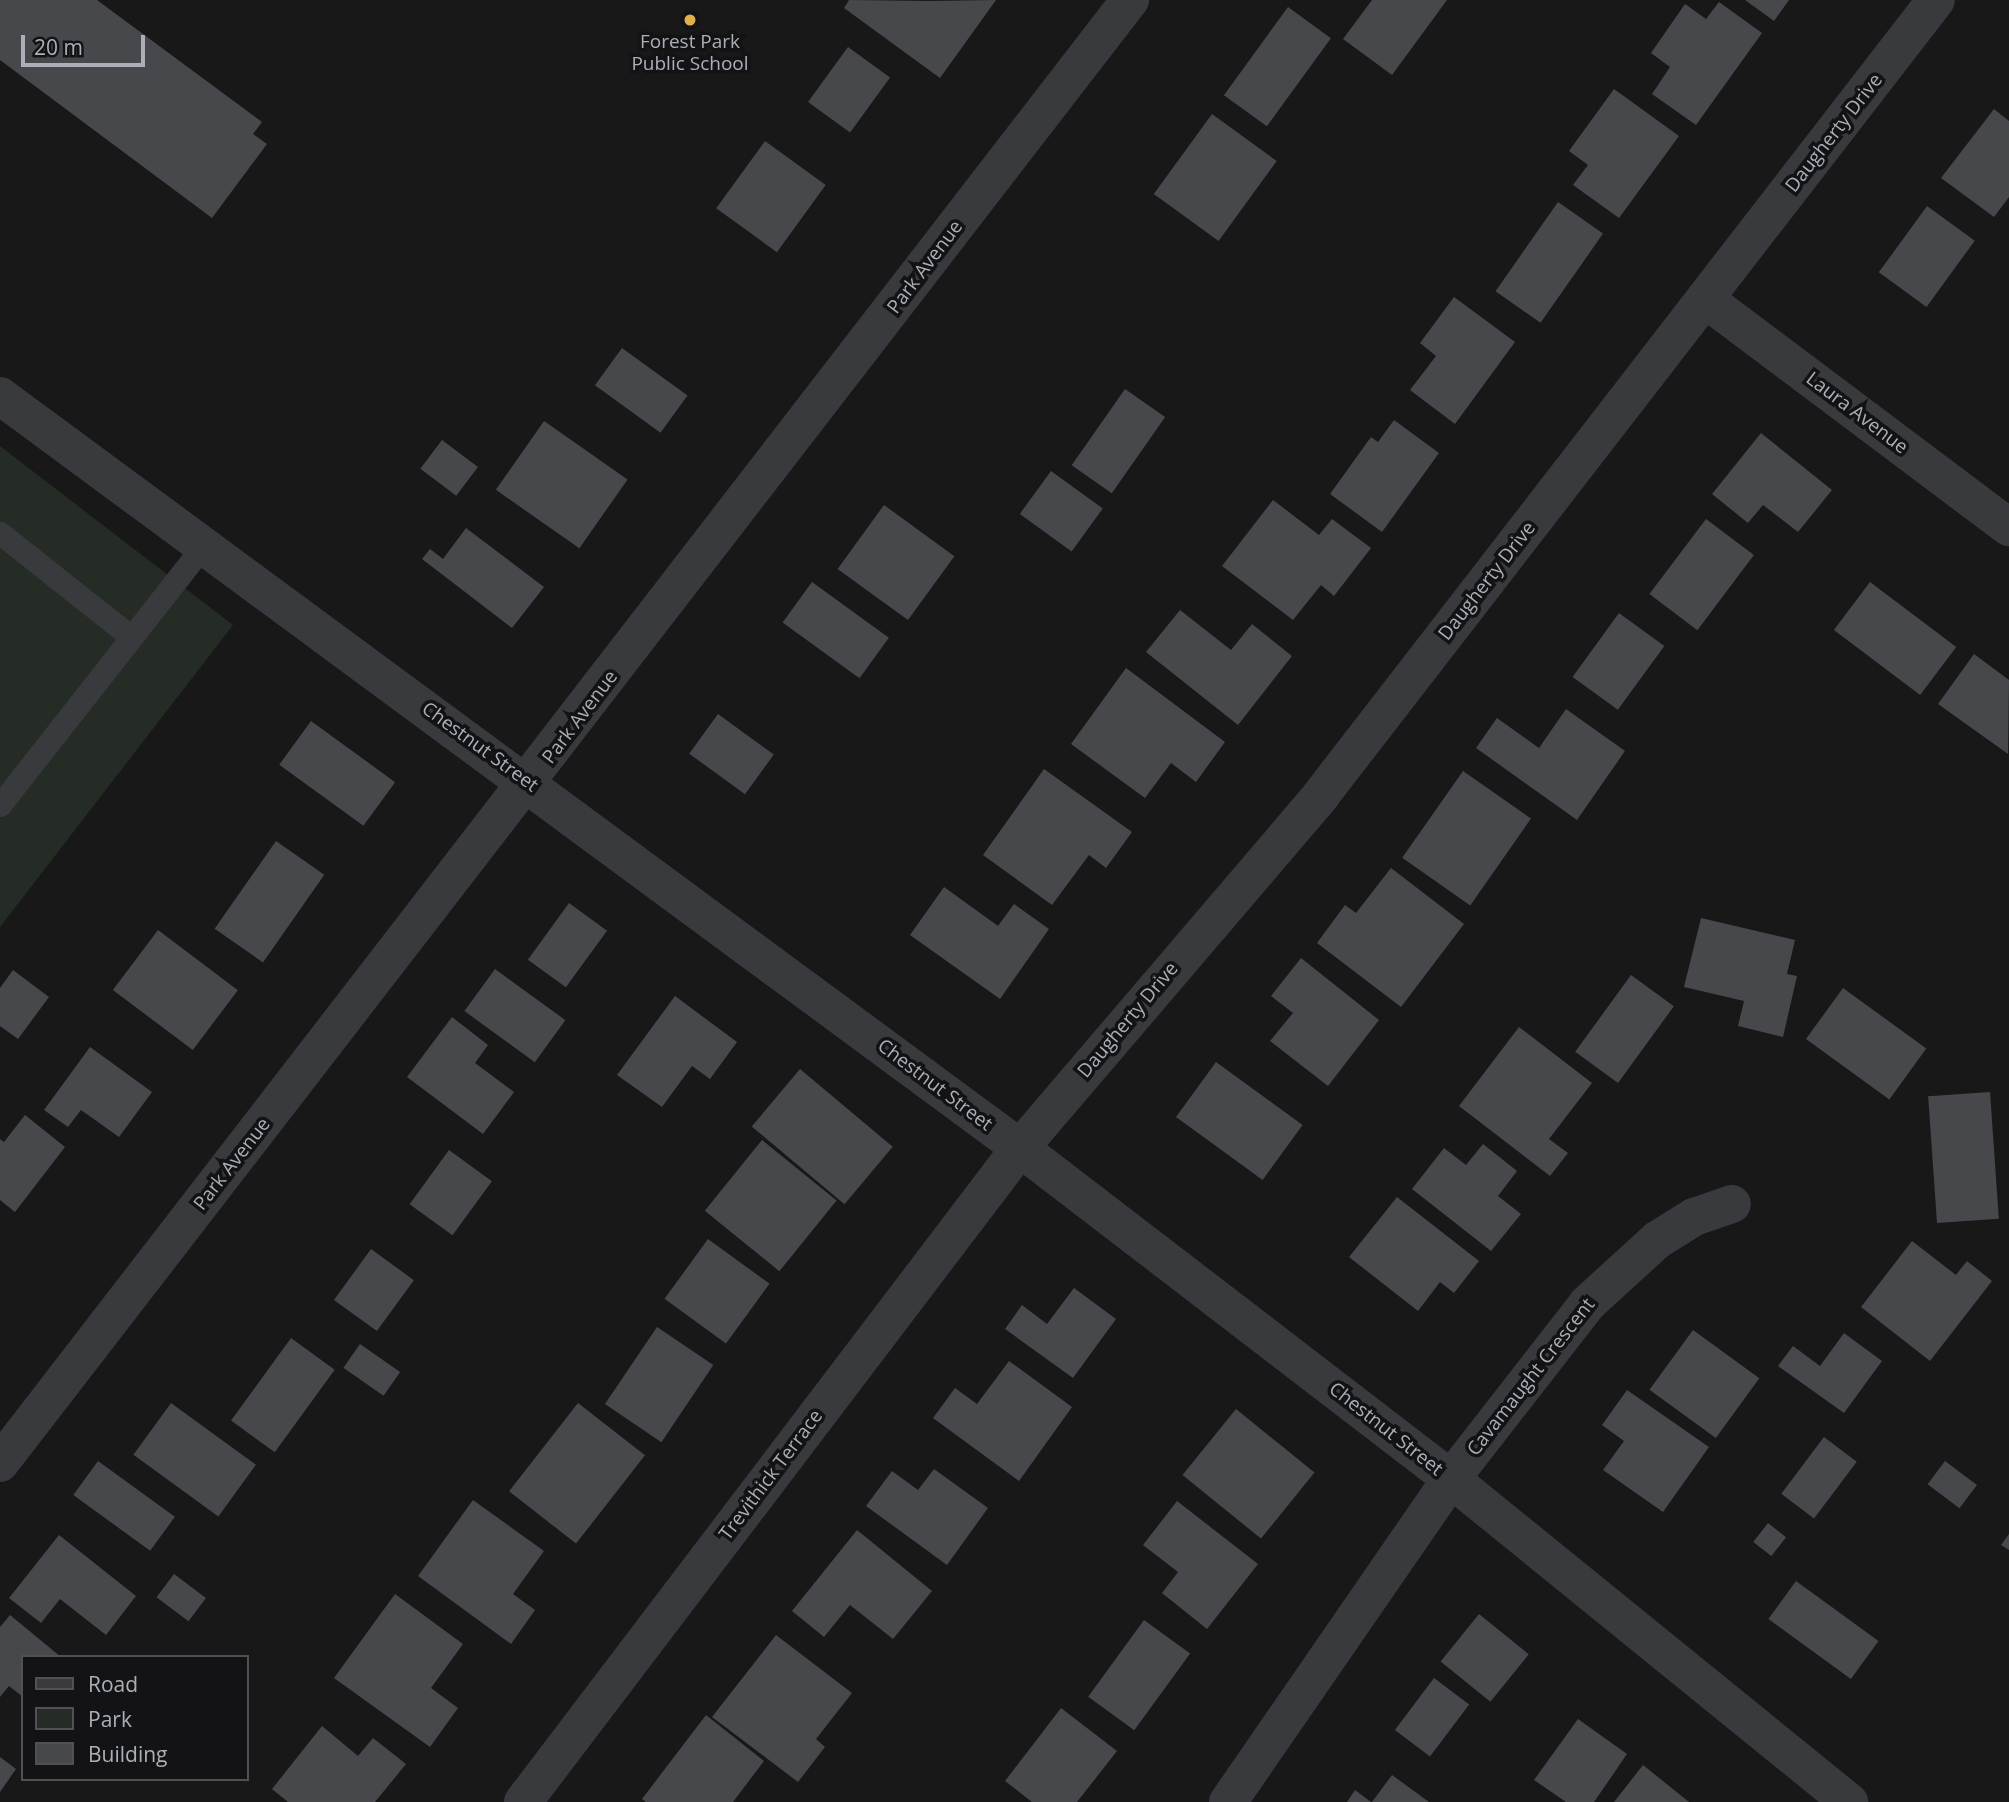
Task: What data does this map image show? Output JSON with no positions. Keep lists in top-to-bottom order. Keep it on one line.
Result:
{"streets":{"street":["Daugherty Drive","Park Avenue","Laura Avenue","Chestnut Street","Cavamaught Crescent","Trevithick Terrace"]},"crossings":[["Daugherty Drive","Laura Avenue"],["Daugherty Drive","Chestnut Street"],["Daugherty Drive","Trevithick Terrace"],["Park Avenue","Chestnut Street"],["Chestnut Street","Cavamaught Crescent"],["Chestnut Street","Trevithick Terrace"]],"places":["Forest Park Public School"],"legend":["Road","Park","Building"],"scale_bar":"20 m"}
